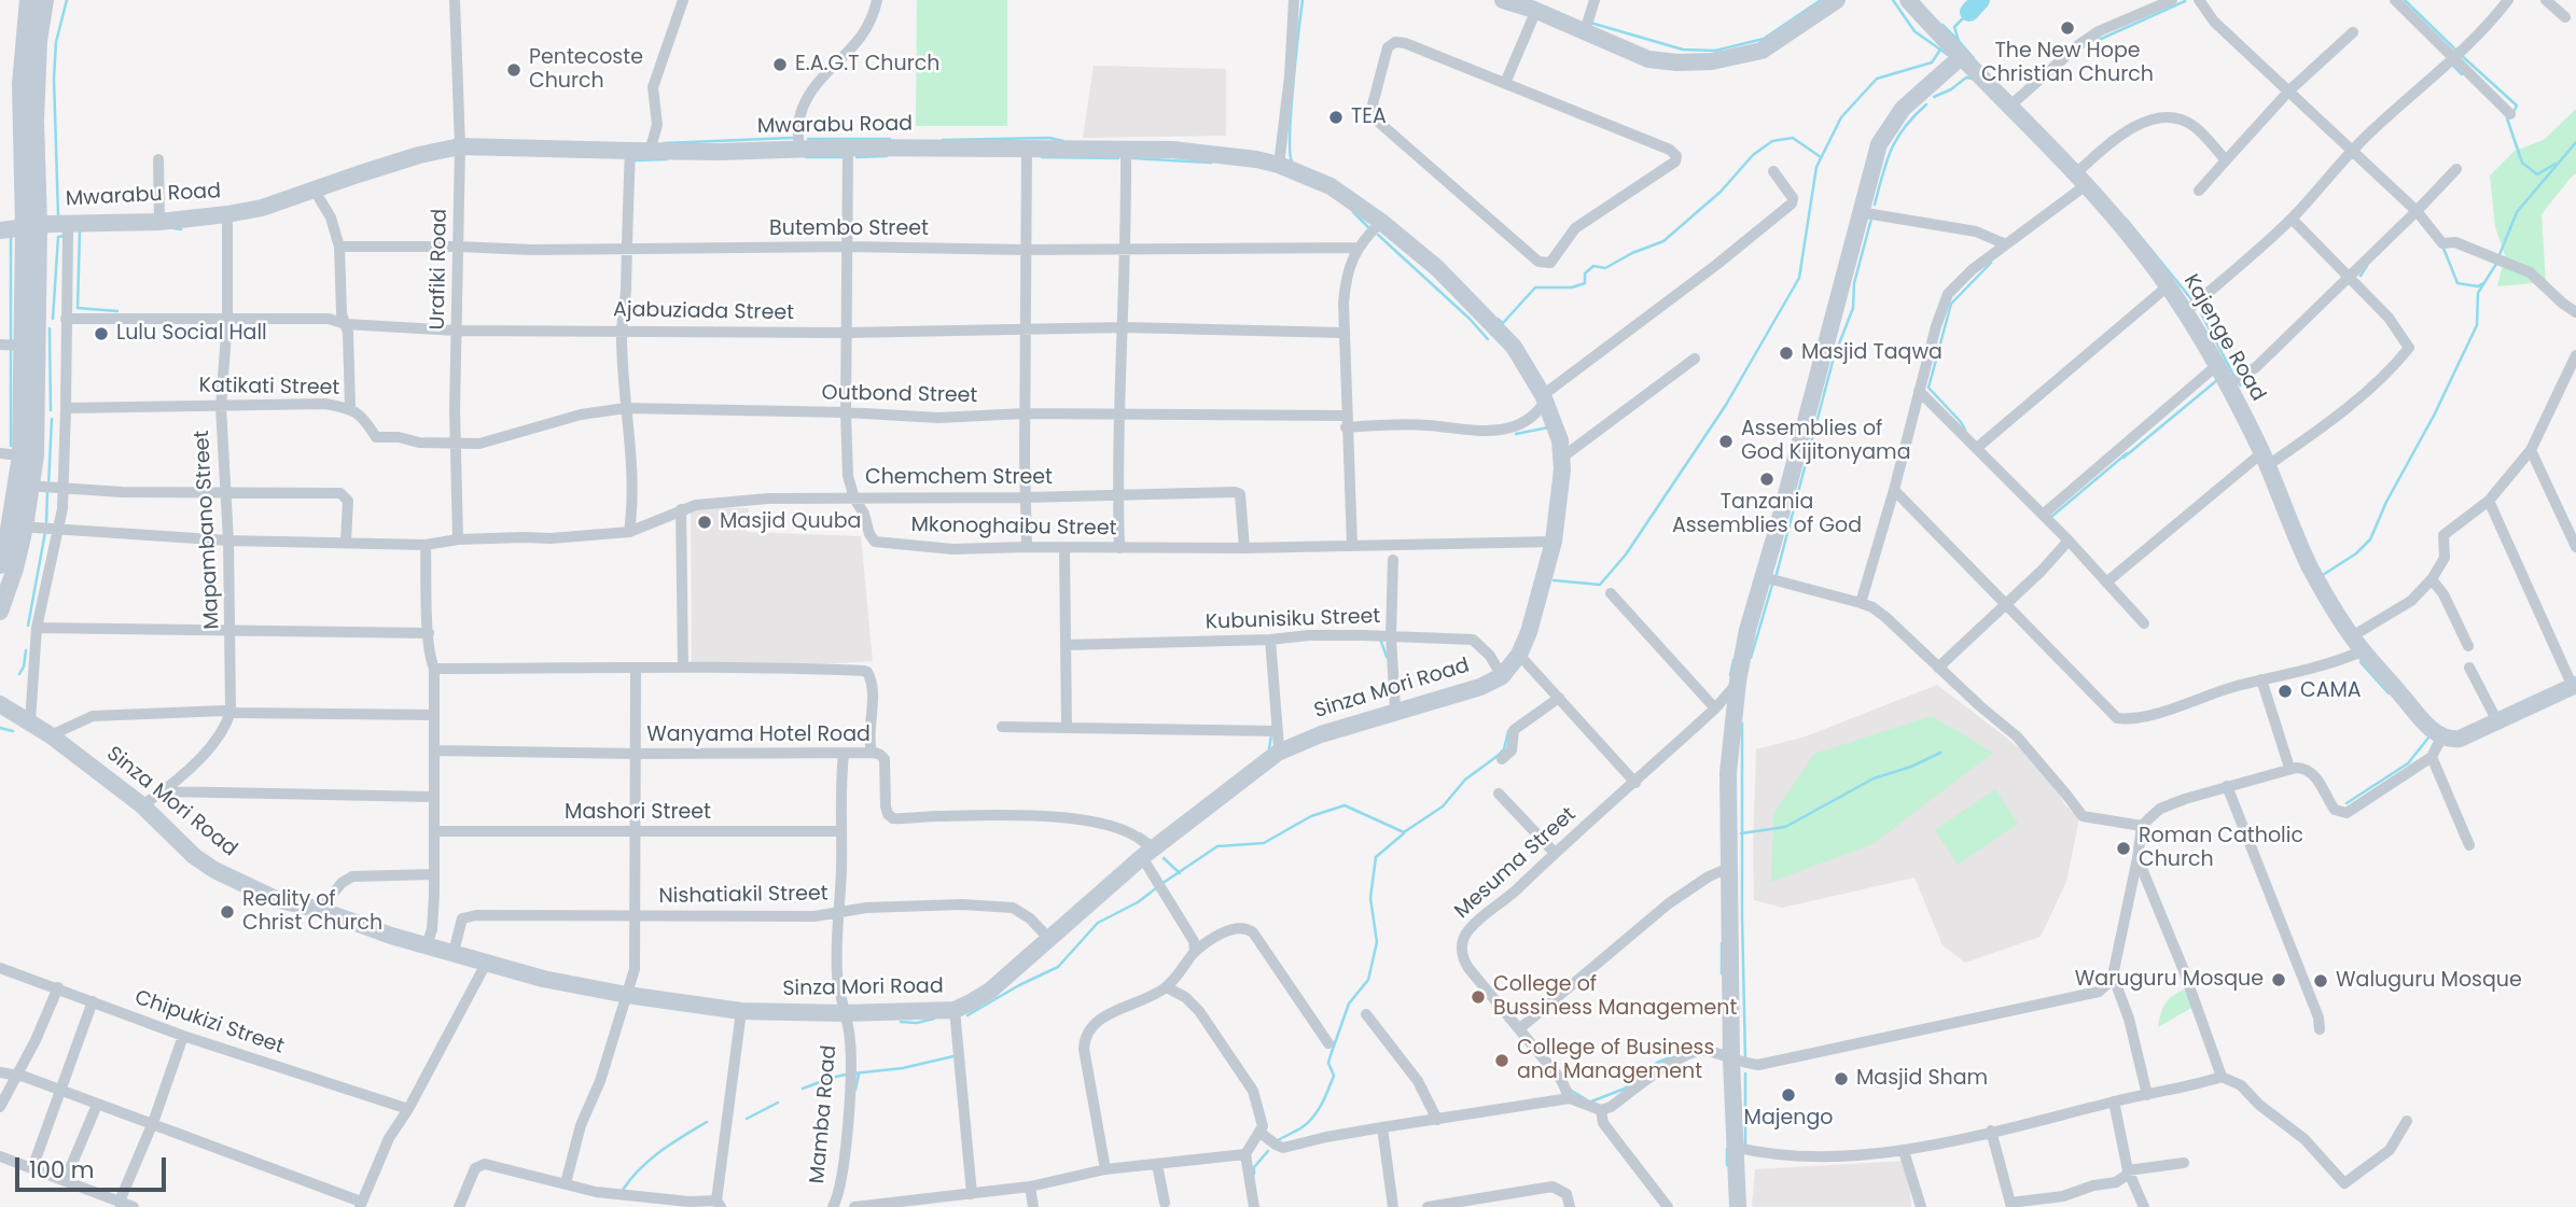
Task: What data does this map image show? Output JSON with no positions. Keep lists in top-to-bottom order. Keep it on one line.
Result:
{"streets":{"street":["Mwarabu Road","Butembo Street","Urafiki Road","Ajabuziada Street","Kajenge Road","Katikati Street","Outbond Street","Chemchem Street","Mkonoghaibu Street","Mapambano Street","Kubunisiku Street","Sinza Mori Road","Wanyama Hotel Road","Mashori Street","Mesuma Street","Nishatiakil Street","Chipukizi Street","Mamba Road"]},"crossings":[["Mwarabu Road","Urafiki Road"],["Mwarabu Road","Outbond Street"],["Mwarabu Road","Mkonoghaibu Street"],["Mwarabu Road","Mapambano Street"],["Mwarabu Road","Sinza Mori Road"],["Butembo Street","Urafiki Road"],["Butembo Street","Mkonoghaibu Street"],["Urafiki Road","Ajabuziada Street"],["Urafiki Road","Katikati Street"],["Urafiki Road","Outbond Street"],["Urafiki Road","Chemchem Street"],["Ajabuziada Street","Mkonoghaibu Street"],["Ajabuziada Street","Mapambano Street"],["Katikati Street","Outbond Street"],["Katikati Street","Mapambano Street"],["Outbond Street","Mkonoghaibu Street"],["Outbond Street","Sinza Mori Road"],["Chemchem Street","Mkonoghaibu Street"],["Chemchem Street","Mapambano Street"],["Mkonoghaibu Street","Sinza Mori Road"],["Mapambano Street","Sinza Mori Road"],["Kubunisiku Street","Sinza Mori Road"],["Sinza Mori Road","Wanyama Hotel Road"],["Sinza Mori Road","Nishatiakil Street"],["Sinza Mori Road","Mamba Road"],["Wanyama Hotel Road","Mamba Road"],["Mashori Street","Mamba Road"],["Nishatiakil Street","Mamba Road"]],"places":["The New Hope Christian Church","E.A.G.T Church","Pentecoste Church","TEA","Lulu Social Hall","Masjid Taqwa","Assemblies of God Kijitonyama","Tanzania Assemblies of God","Masjid Quuba","CAMA","Roman Catholic Church","Reality of Christ Church","Waruguru Mosque","Waluguru Mosque","College of Bussiness Management","College of Business and Management","Masjid Sham","Majengo"],"scale_bar":"100 m"}
